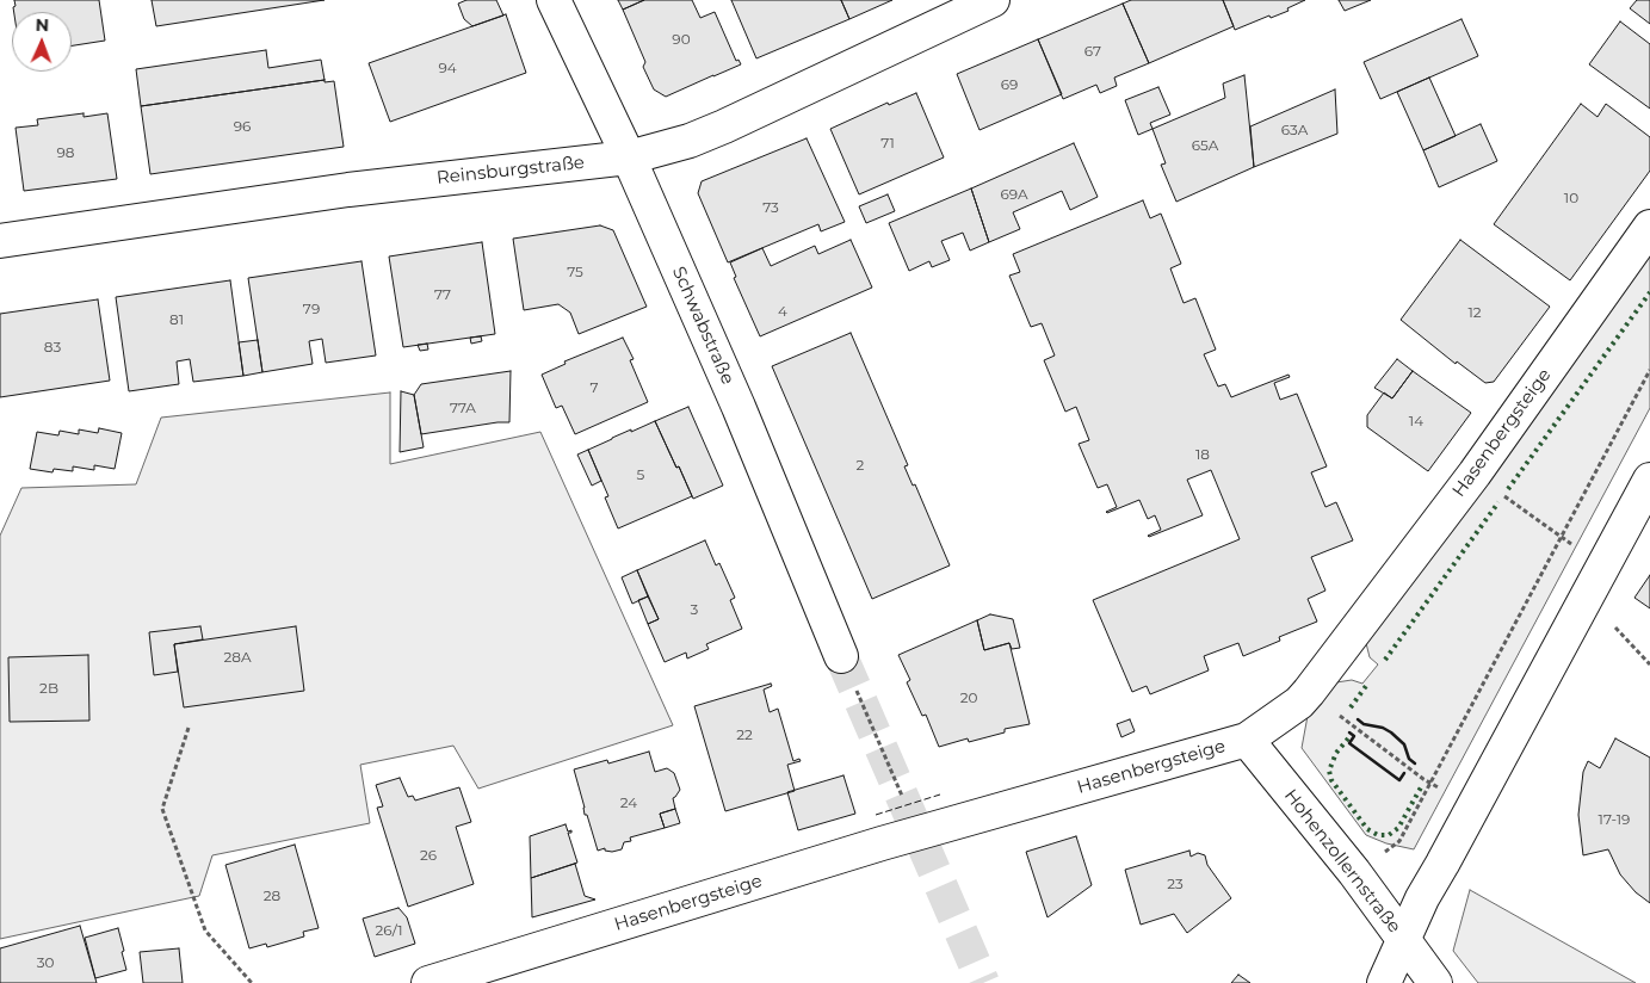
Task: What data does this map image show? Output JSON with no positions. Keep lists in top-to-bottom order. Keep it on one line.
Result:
{"streets":{"street":["Reinsburgstraße","Schwabstraße","Hasenbergsteige","Hohenzollernstraße"]},"crossings":[["Reinsburgstraße","Schwabstraße"],["Hasenbergsteige","Hohenzollernstraße"]],"house_numbers":["90","67","94","69","96","63A","71","65A","98","69A","10","73","75","77","79","4","12","81","83","7","77A","14","18","2","5","3","28A","2B","20","22","24","17-19","26","23","28","26/1","30"],"north":"top"}
